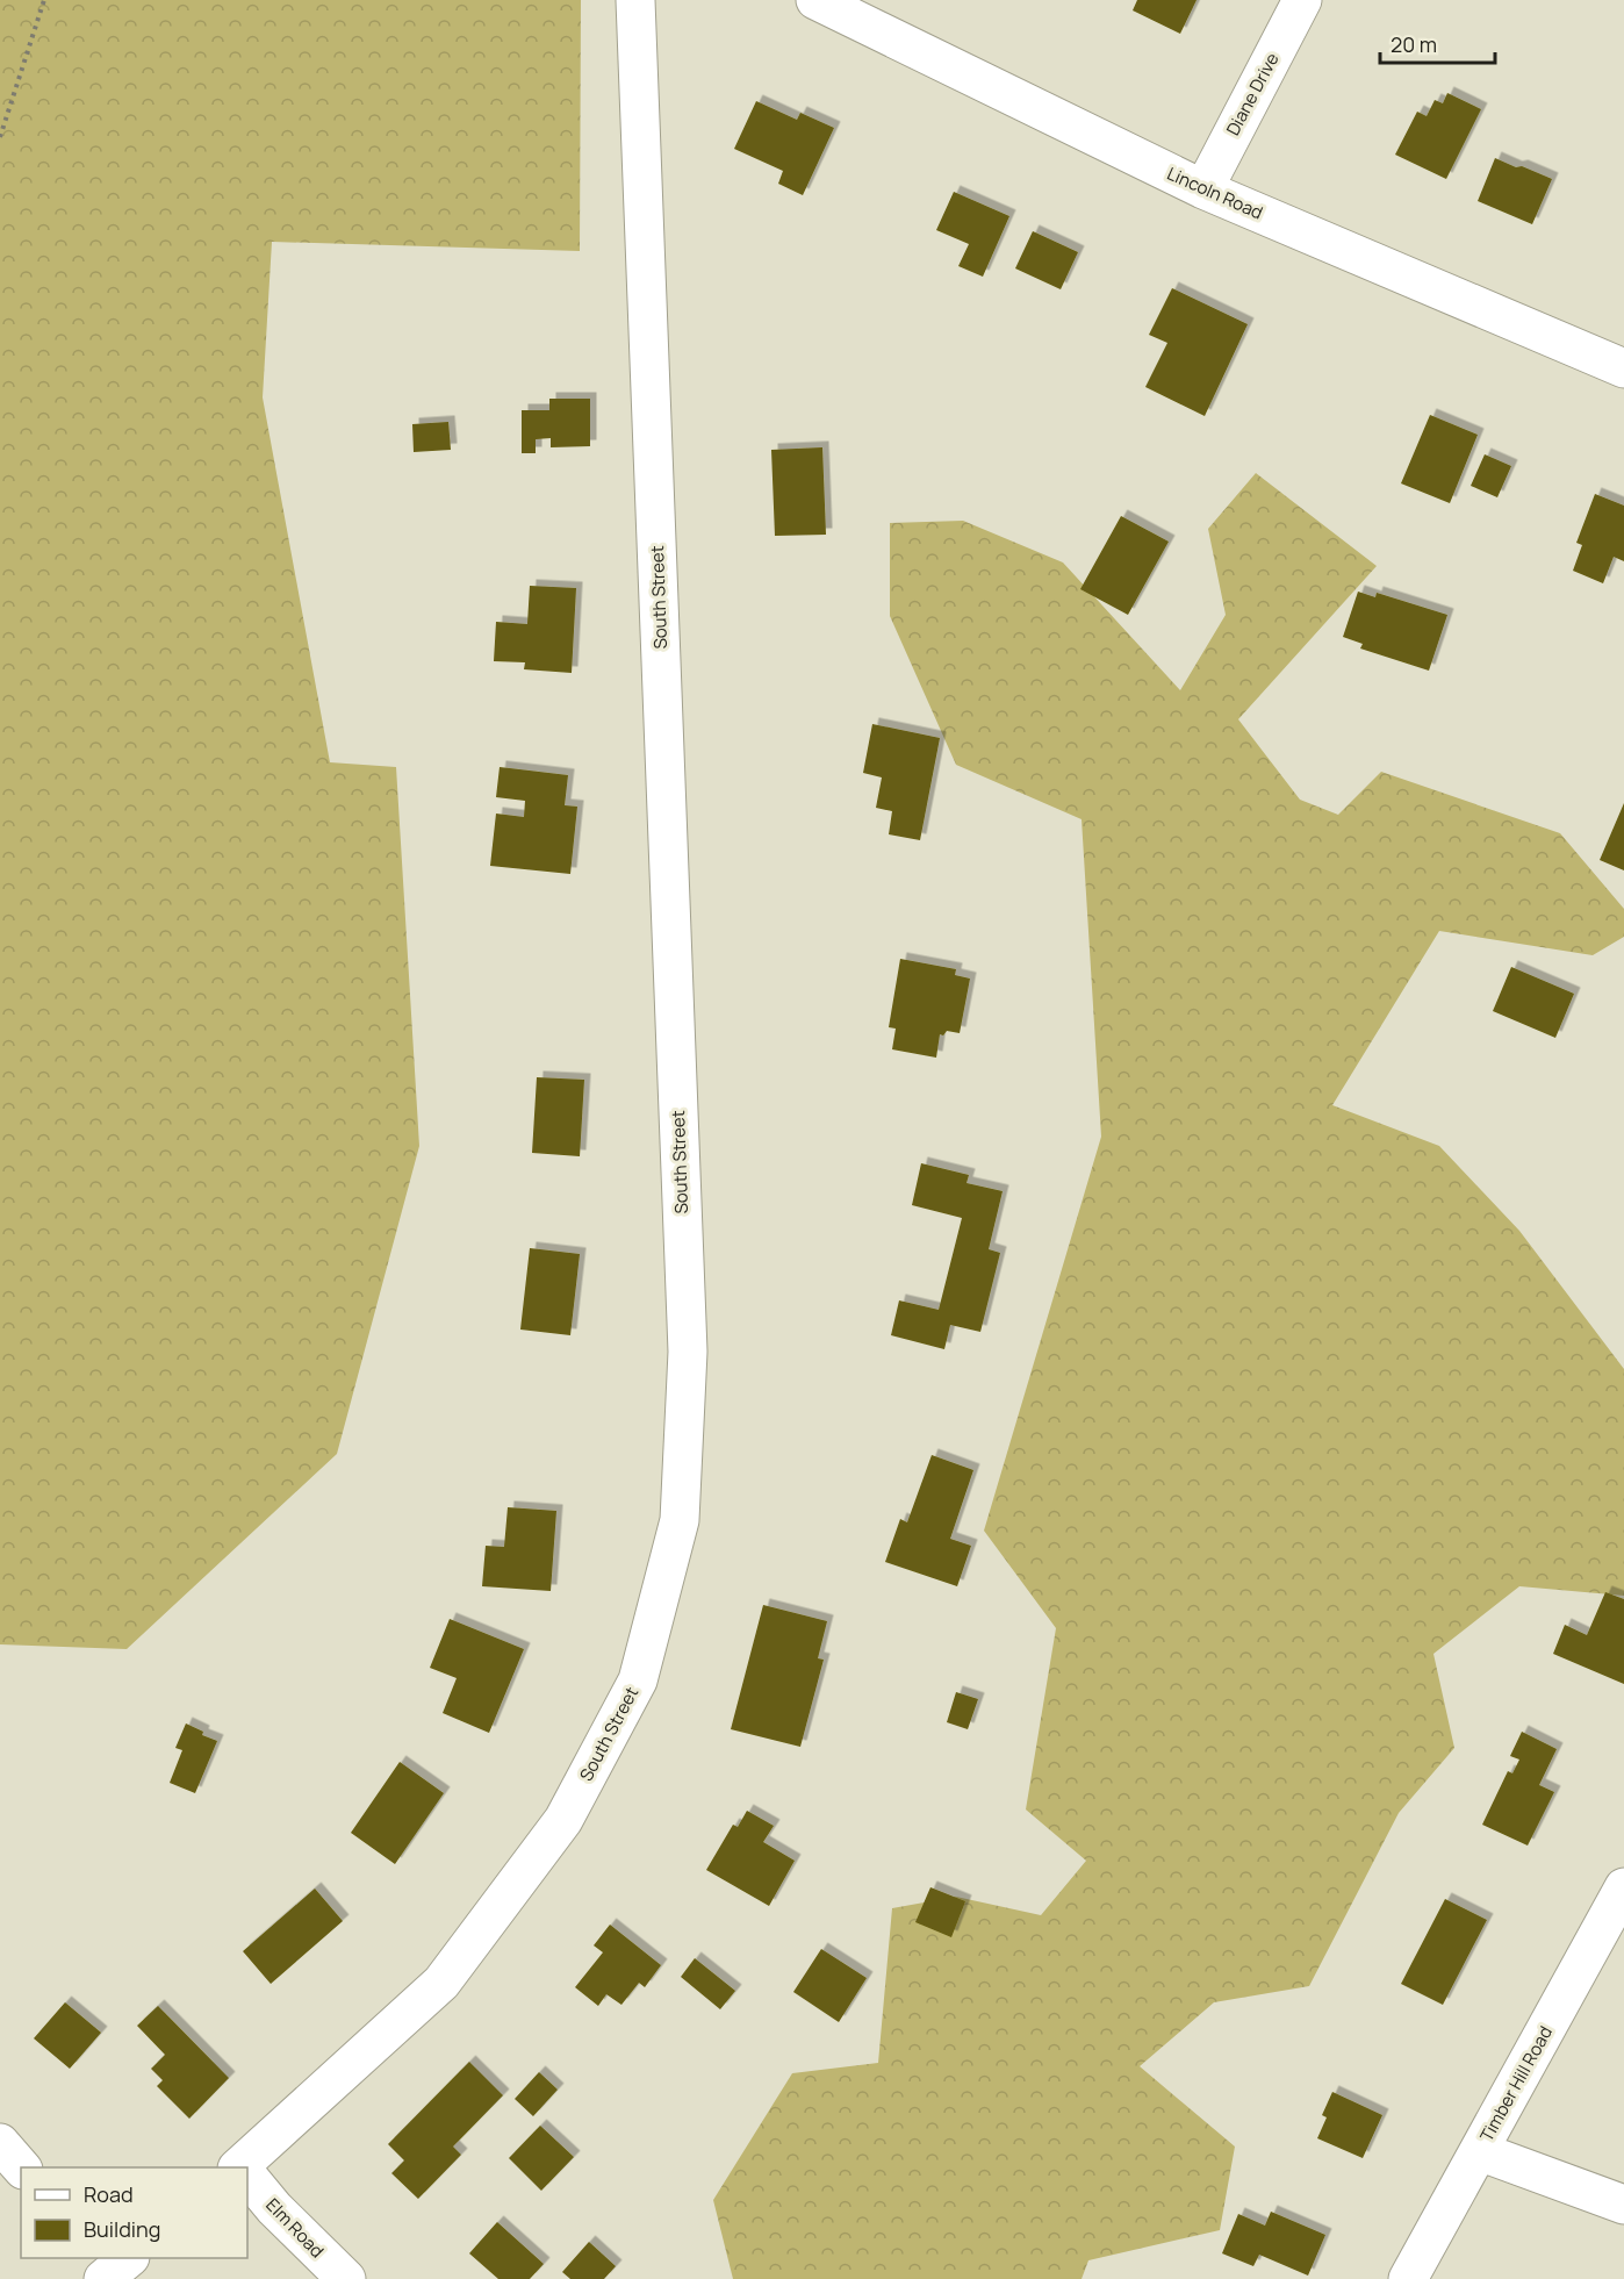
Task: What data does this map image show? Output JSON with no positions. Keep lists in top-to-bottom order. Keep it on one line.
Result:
{"streets":{"street":["Diane Drive","Lincoln Road","South Street","Timber Hill Road","Elm Road"]},"crossings":[["Diane Drive","Lincoln Road"]],"legend":["Road","Building"],"scale_bar":"20 m"}
